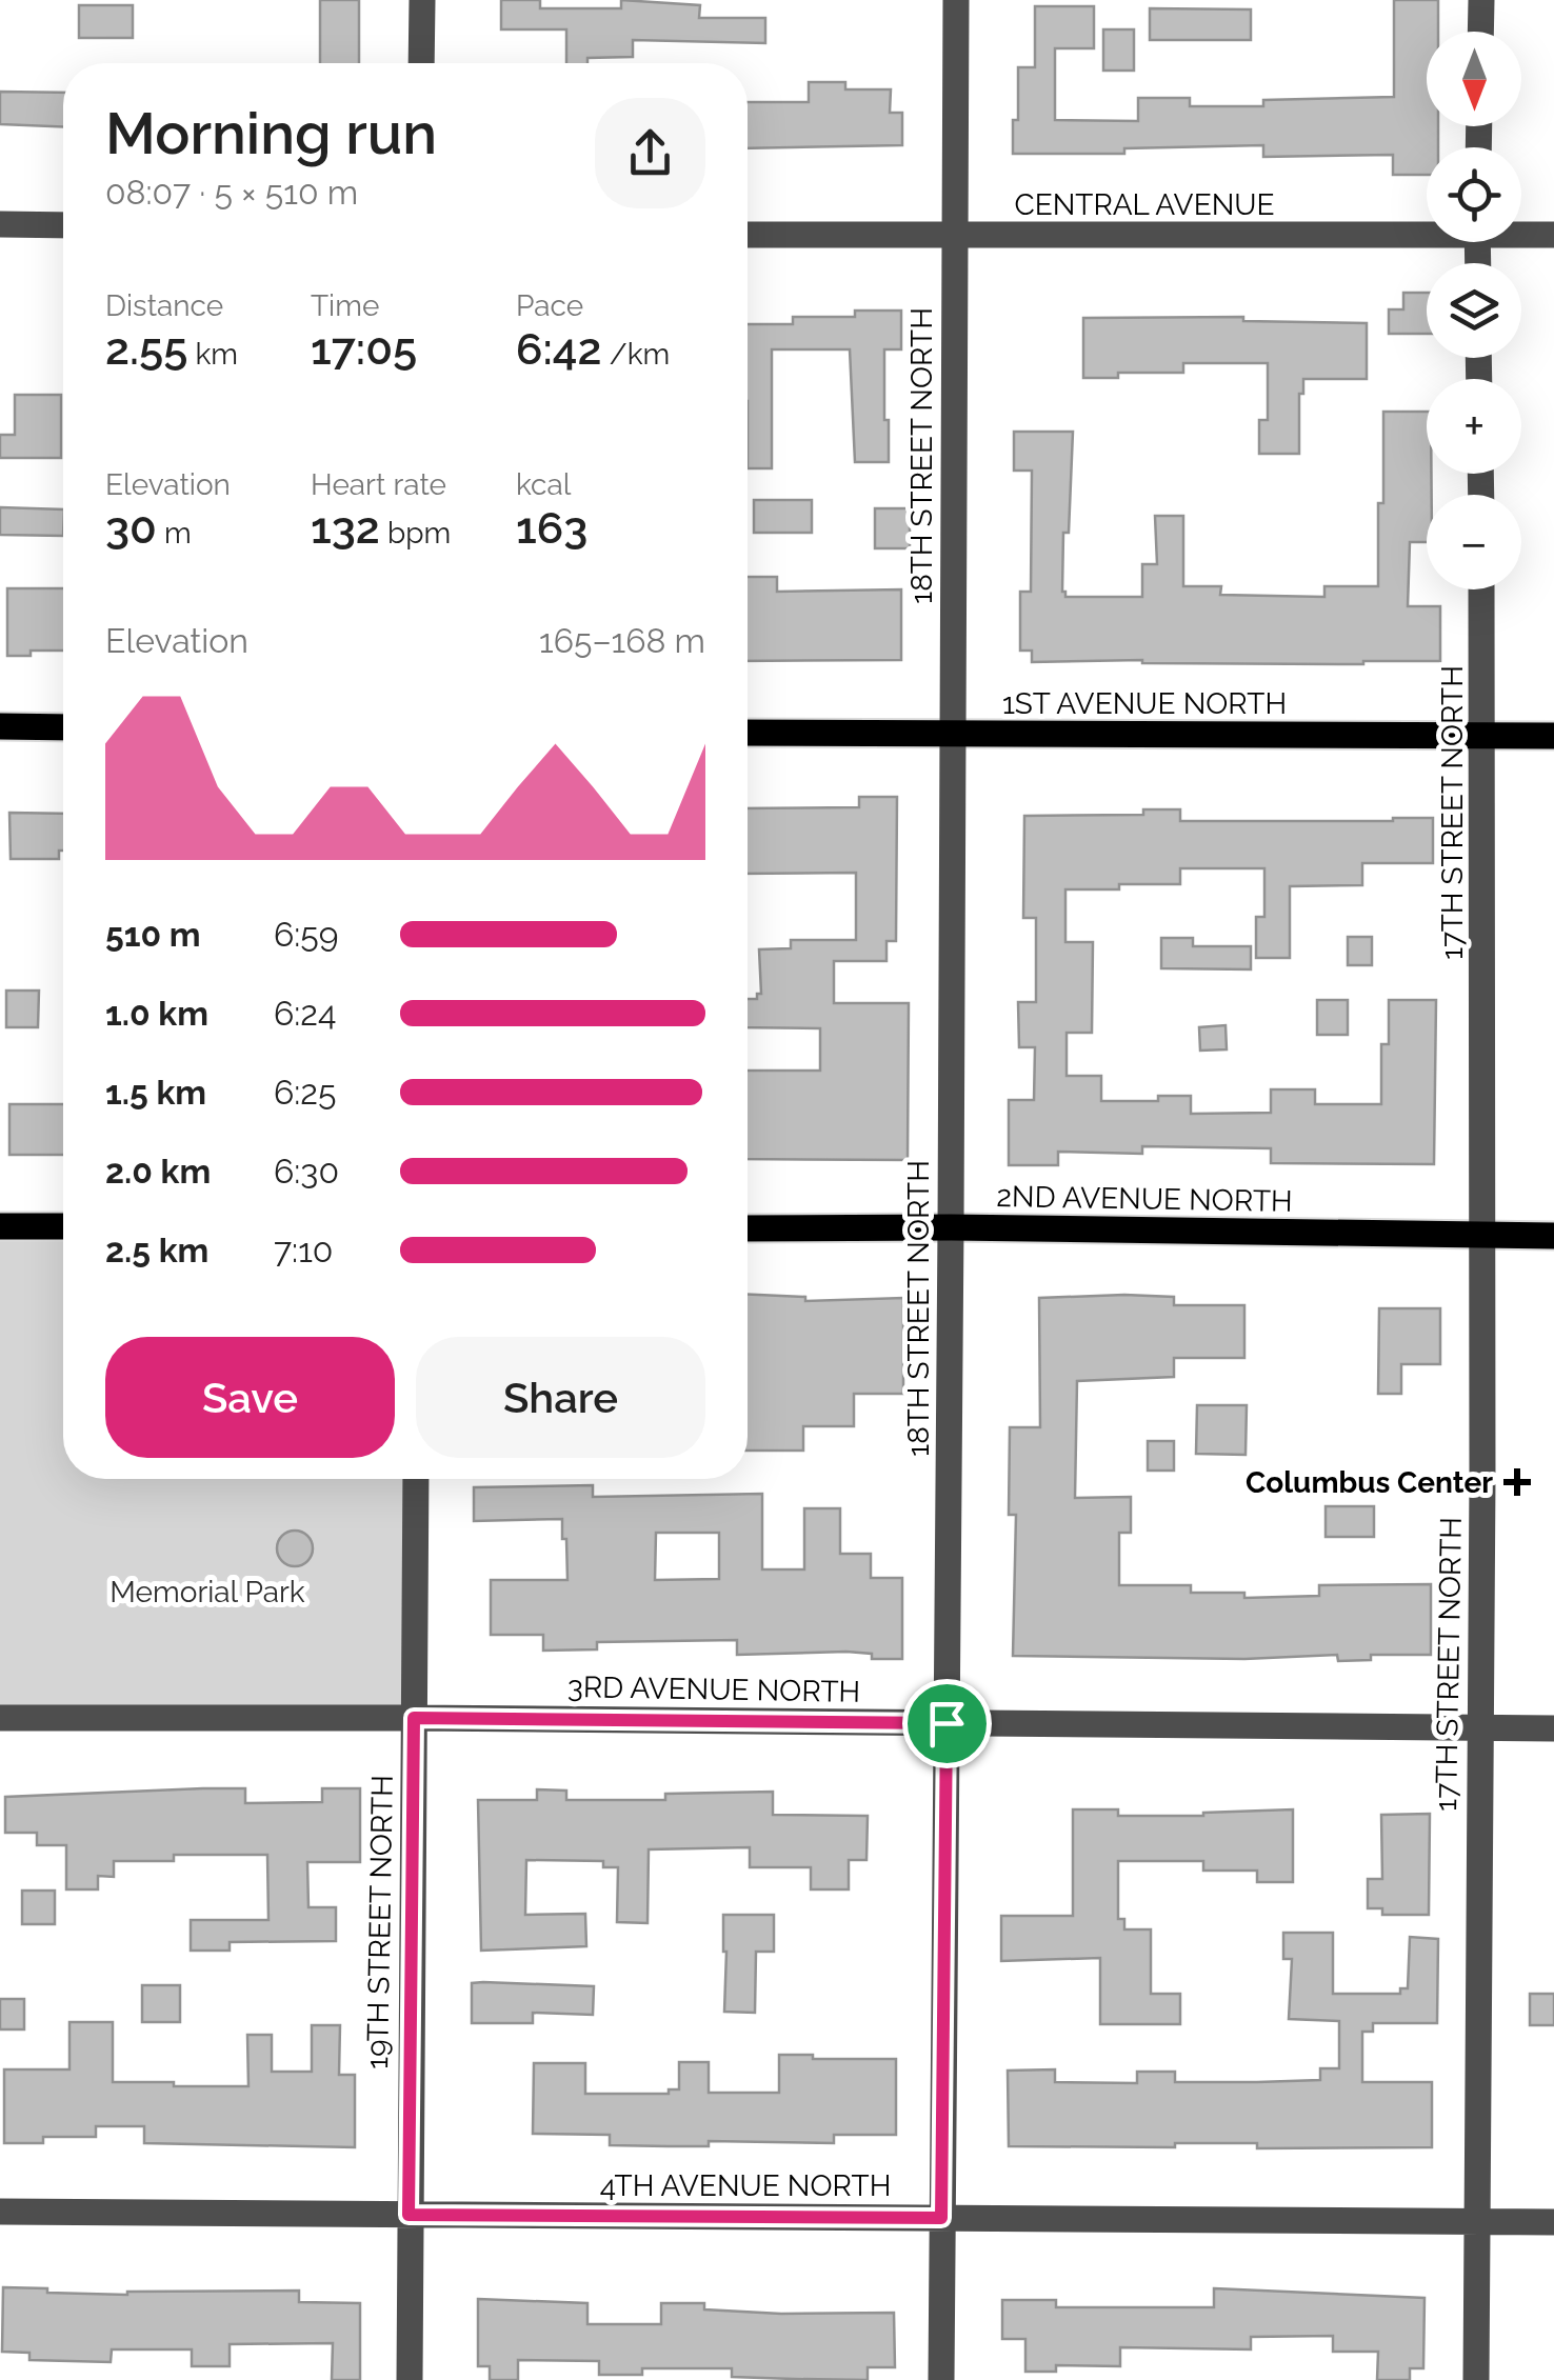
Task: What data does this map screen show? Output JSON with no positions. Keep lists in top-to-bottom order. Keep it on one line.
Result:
{"streets":{"main road":["1ST AVENUE NORTH","2ND AVENUE NORTH"],"street":["CENTRAL AVENUE","18TH STREET NORTH","17TH STREET NORTH","3RD AVENUE NORTH","19TH STREET NORTH","4TH AVENUE NORTH"]},"crossings":[["CENTRAL AVENUE","18TH STREET NORTH"],["18TH STREET NORTH","1ST AVENUE NORTH"],["18TH STREET NORTH","2ND AVENUE NORTH"],["18TH STREET NORTH","3RD AVENUE NORTH"],["18TH STREET NORTH","4TH AVENUE NORTH"],["1ST AVENUE NORTH","17TH STREET NORTH"],["17TH STREET NORTH","2ND AVENUE NORTH"],["17TH STREET NORTH","3RD AVENUE NORTH"],["17TH STREET NORTH","4TH AVENUE NORTH"],["3RD AVENUE NORTH","19TH STREET NORTH"],["19TH STREET NORTH","4TH AVENUE NORTH"]],"parks":["Memorial Park"],"places":{"health":["Columbus Center"]},"north":"bottom","page":{"map_buttons":["+","−"],"heading":["Morning run","08:07 · 5 × 510 m"],"stats":[["Distance","2.55 km"],["Time","17:05"],["Pace","6:42 /km"],["Elevation","30 m"],["Heart rate","132 bpm"],["kcal","163"]],"chart":["Elevation","165–168 m"],"list":[{"name":"510 m","note":"6:59"},{"name":"1.0 km","note":"6:24"},{"name":"1.5 km","note":"6:25"},{"name":"2.0 km","note":"6:30"},{"name":"2.5 km","note":"7:10"}],"buttons":["Save","Share"]}}
